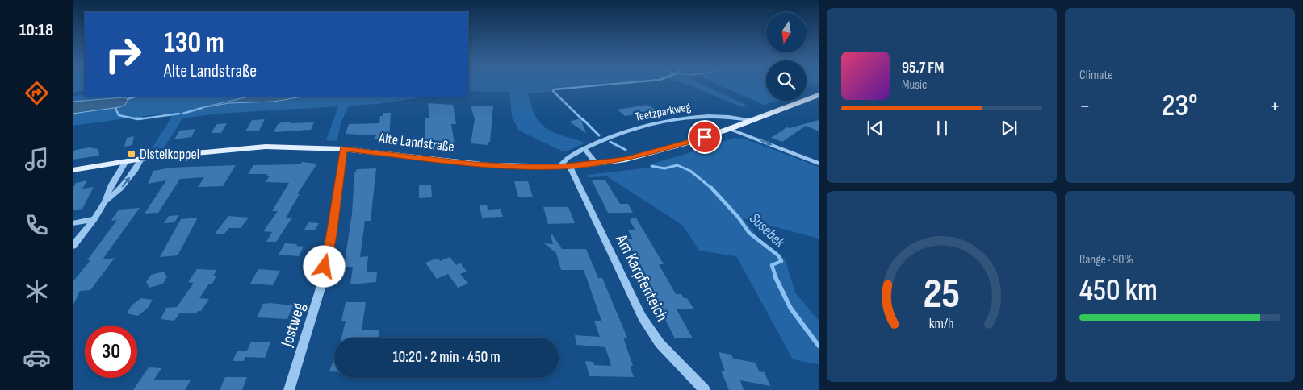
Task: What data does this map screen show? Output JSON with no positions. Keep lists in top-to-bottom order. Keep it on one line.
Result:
{"streets":{"main road":["Alte Landstraße"],"street":["Teetzparkweg","Am Karpfenteich","Jostweg"]},"crossings":[["Teetzparkweg","Alte Landstraße"],["Alte Landstraße","Am Karpfenteich"],["Alte Landstraße","Jostweg"]],"water":["Susebek"],"places":{"transit":["Distelkoppel"]},"north":"bottom","page":{"tabs":"10:18","tile":["Climate",["Range · 90%","450 km"]],"turn":["130 m","Alte Landstraße"],"song":["95.7 FM","Music"],"heat":["−","23°","+"],"limit":"30","trip":"10:20 · 2 min · 450 m","gauge":["25","km/h"]}}
